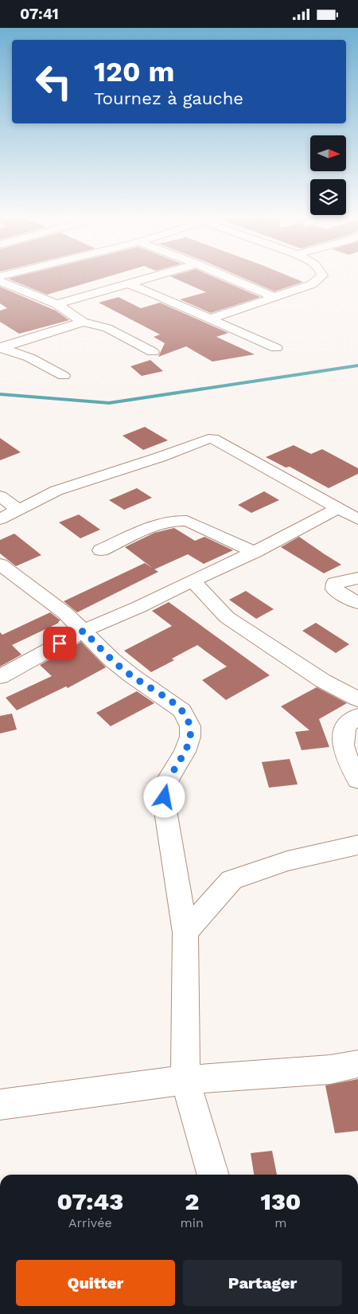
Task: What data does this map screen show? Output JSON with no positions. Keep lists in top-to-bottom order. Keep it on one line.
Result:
{"north":"right","page":{"status":"07:41","turn":["120 m","Tournez à gauche"],"eta":["07:43","Arrivée","2","min","130","m"],"buttons":["Quitter","Partager"]}}
